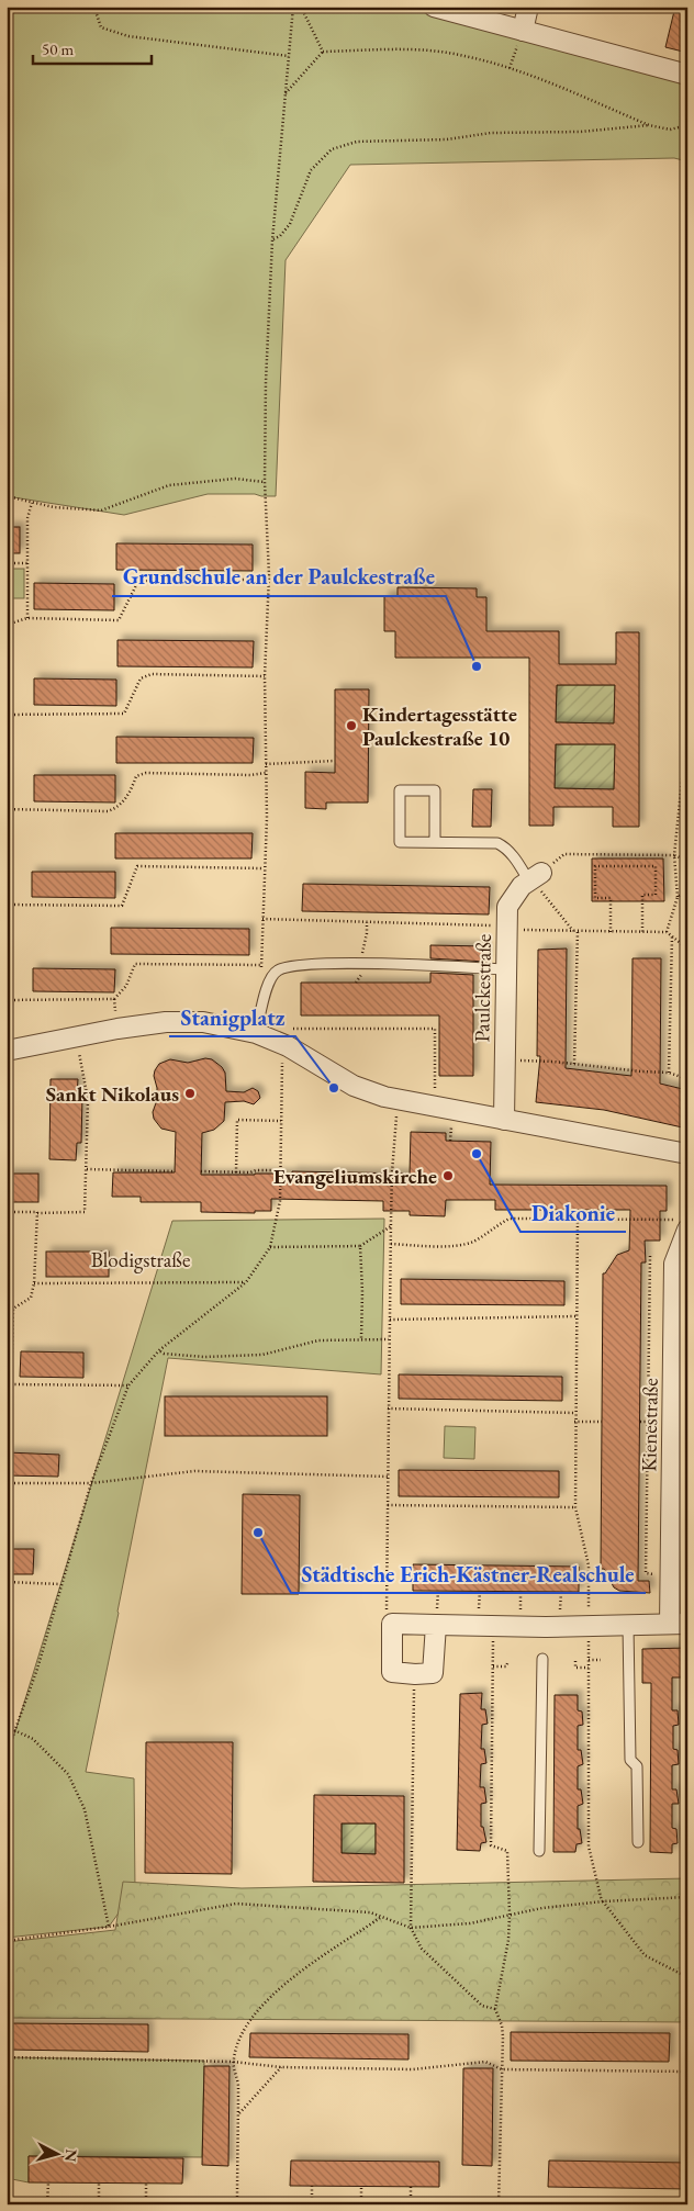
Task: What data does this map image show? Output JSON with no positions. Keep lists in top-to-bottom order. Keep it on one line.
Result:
{"streets":{"street":["Paulckestraße","Kienestraße"],"path":["Blodigstraße"]},"places":["Grundschule an der Paulckestraße","Kindertagesstätte Paulckestraße 10","Stanigplatz","Sankt Nikolaus","Diakonie","Evangeliumskirche","Städtische Erich-Kästner-Realschule"],"scale_bar":"50 m","north":"right"}
